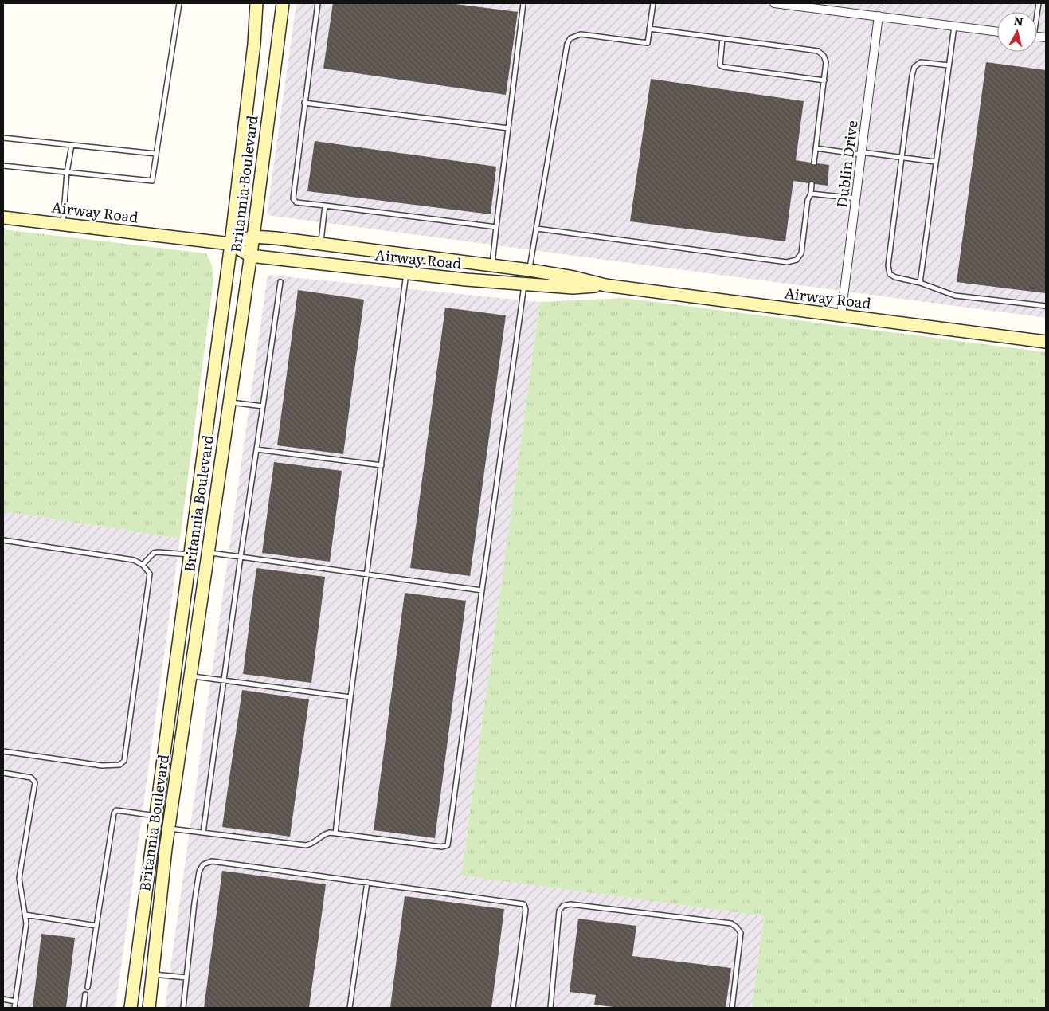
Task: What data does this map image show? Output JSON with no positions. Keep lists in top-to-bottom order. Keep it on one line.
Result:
{"streets":{"main road":["Britannia Boulevard","Airway Road"],"street":["Dublin Drive"]},"crossings":[["Dublin Drive","Airway Road"],["Britannia Boulevard","Airway Road"]],"north":"top"}
